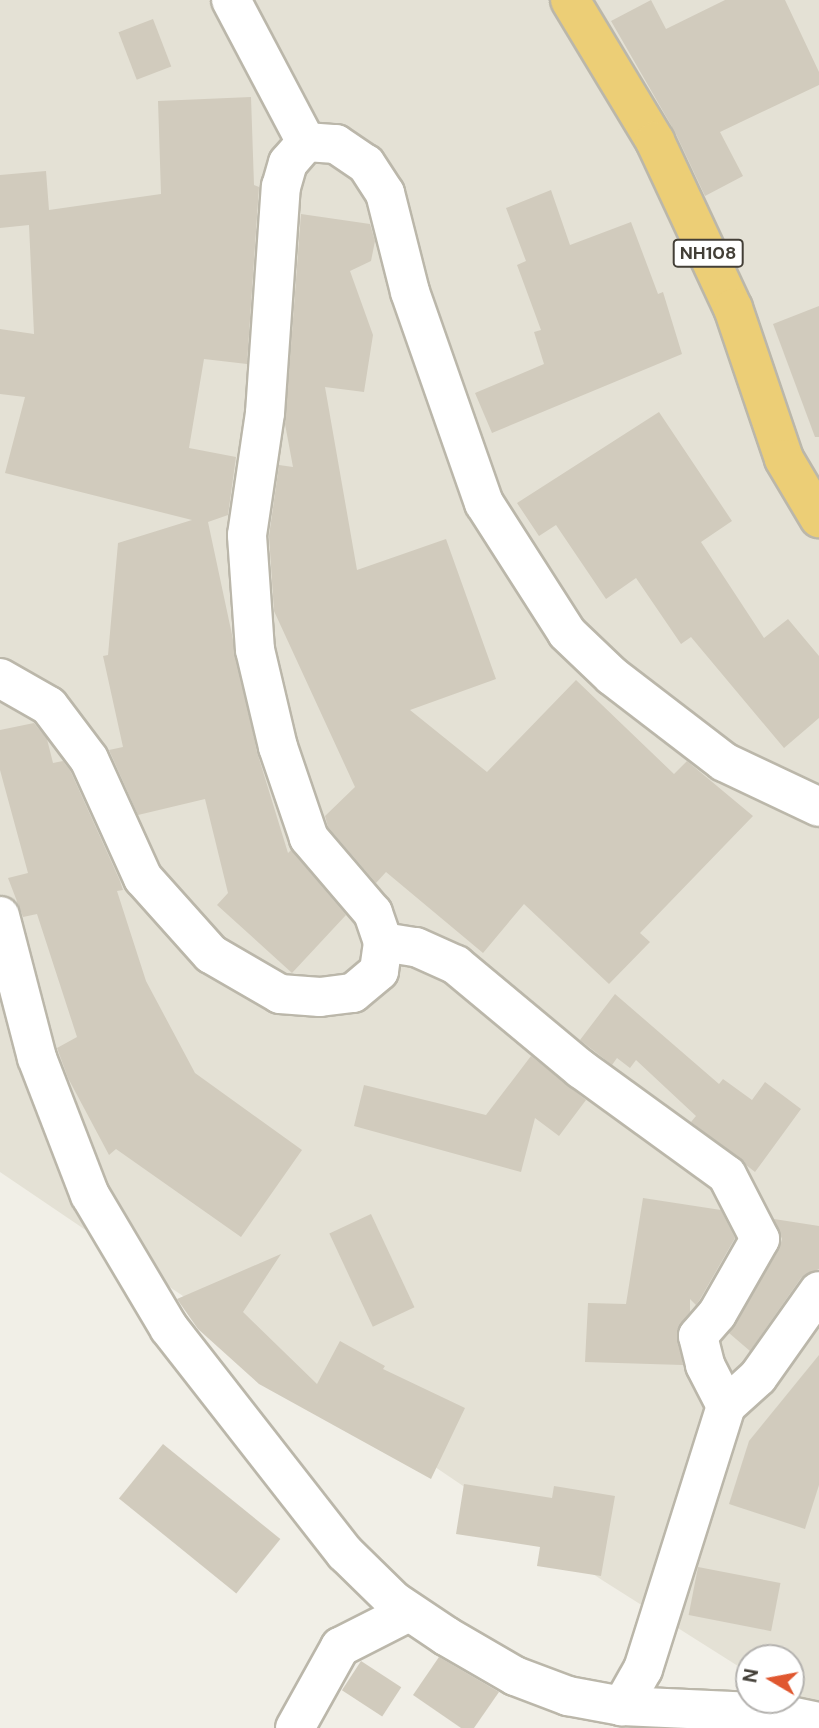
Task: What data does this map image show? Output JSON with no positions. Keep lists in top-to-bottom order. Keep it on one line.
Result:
{"streets":{"highway":["NH108"]},"north":"left"}
